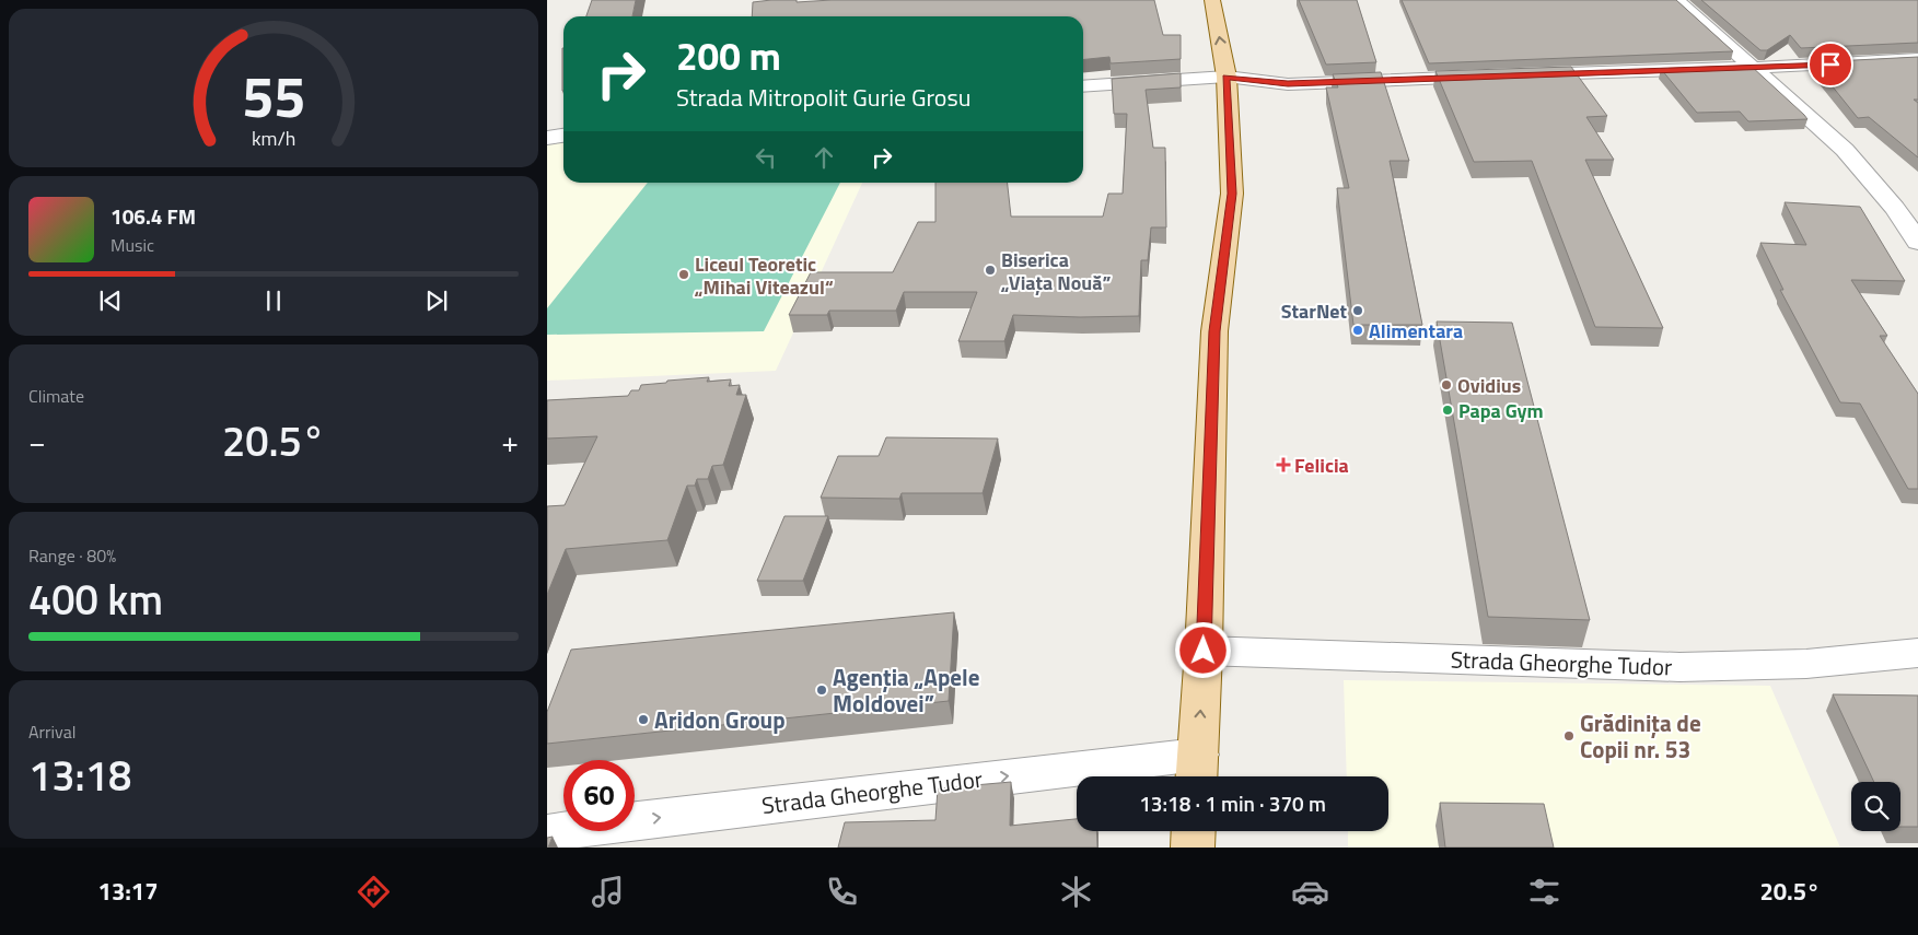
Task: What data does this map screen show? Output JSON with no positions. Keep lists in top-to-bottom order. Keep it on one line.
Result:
{"streets":{"street":["Strada Gheorghe Tudor"]},"one_way":["Strada Gheorghe Tudor"],"places":{"other":["Biserica „Viața Nouă”","Liceul Teoretic „Mihai Viteazul“","StarNet","Alimentara","Ovidius","Papa Gym","Agenția „Apele Moldovei”","Aridon Group","Grădinița de Copii nr. 53"],"health":["Felicia"]},"page":{"turn":["200 m","Strada Mitropolit Gurie Grosu"],"song":["106.4 FM","Music"],"tile":["Climate",["Range · 80%","400 km"],["Arrival","13:18"]],"heat":["−","20.5°","+"],"limit":"60","trip":"13:18 · 1 min · 370 m","tabs":["13:17","20.5°"],"gauge":["55","km/h"]}}
